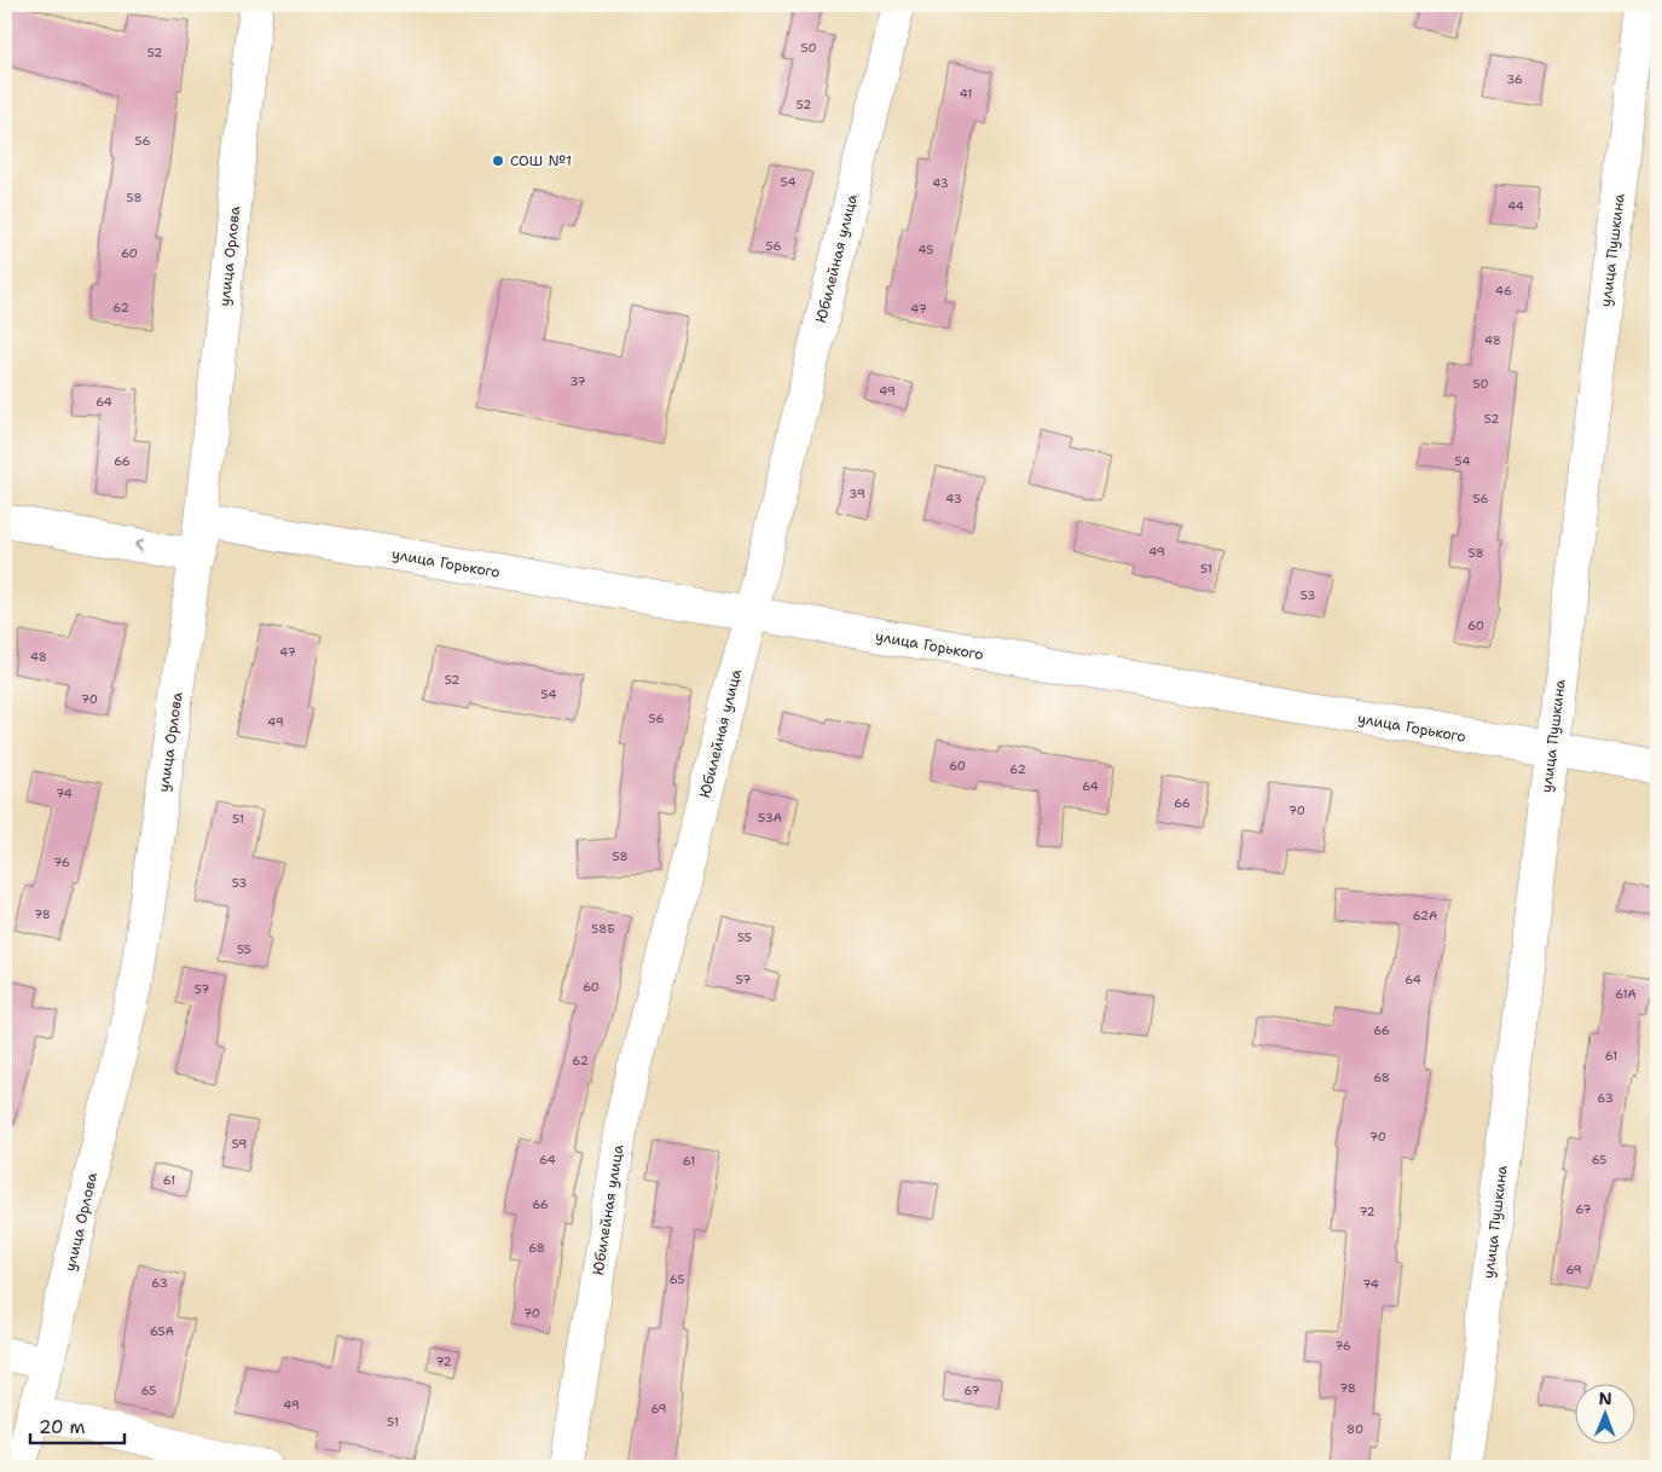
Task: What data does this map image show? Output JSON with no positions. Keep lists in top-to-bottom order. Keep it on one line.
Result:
{"streets":{"street":["улица Пушкина","улица Орлова","Юбилейная улица","улица Горького"]},"crossings":[["улица Пушкина","улица Горького"],["улица Орлова","улица Горького"],["Юбилейная улица","улица Горького"]],"places":["СОШ №1"],"house_numbers":["50","52","36","41","52","56","54","43","58","44","56","45","60","46","62","47","48","37","50","49","64","52","66","54","39","43","56","49","58","51","53","60","47","48","52","54","70","56","49","60","62","64","74","66","70","53А","51","58","76","53","78","62А","58Б","55","55","57","64","60","57","61А","66","61","62","68","63","70","59","64","65","61","61","66","67","72","68","69","65","63","74","70","65А","76","72","78","65","67","49","69","51","80"],"scale_bar":"20 m","north":"top"}
